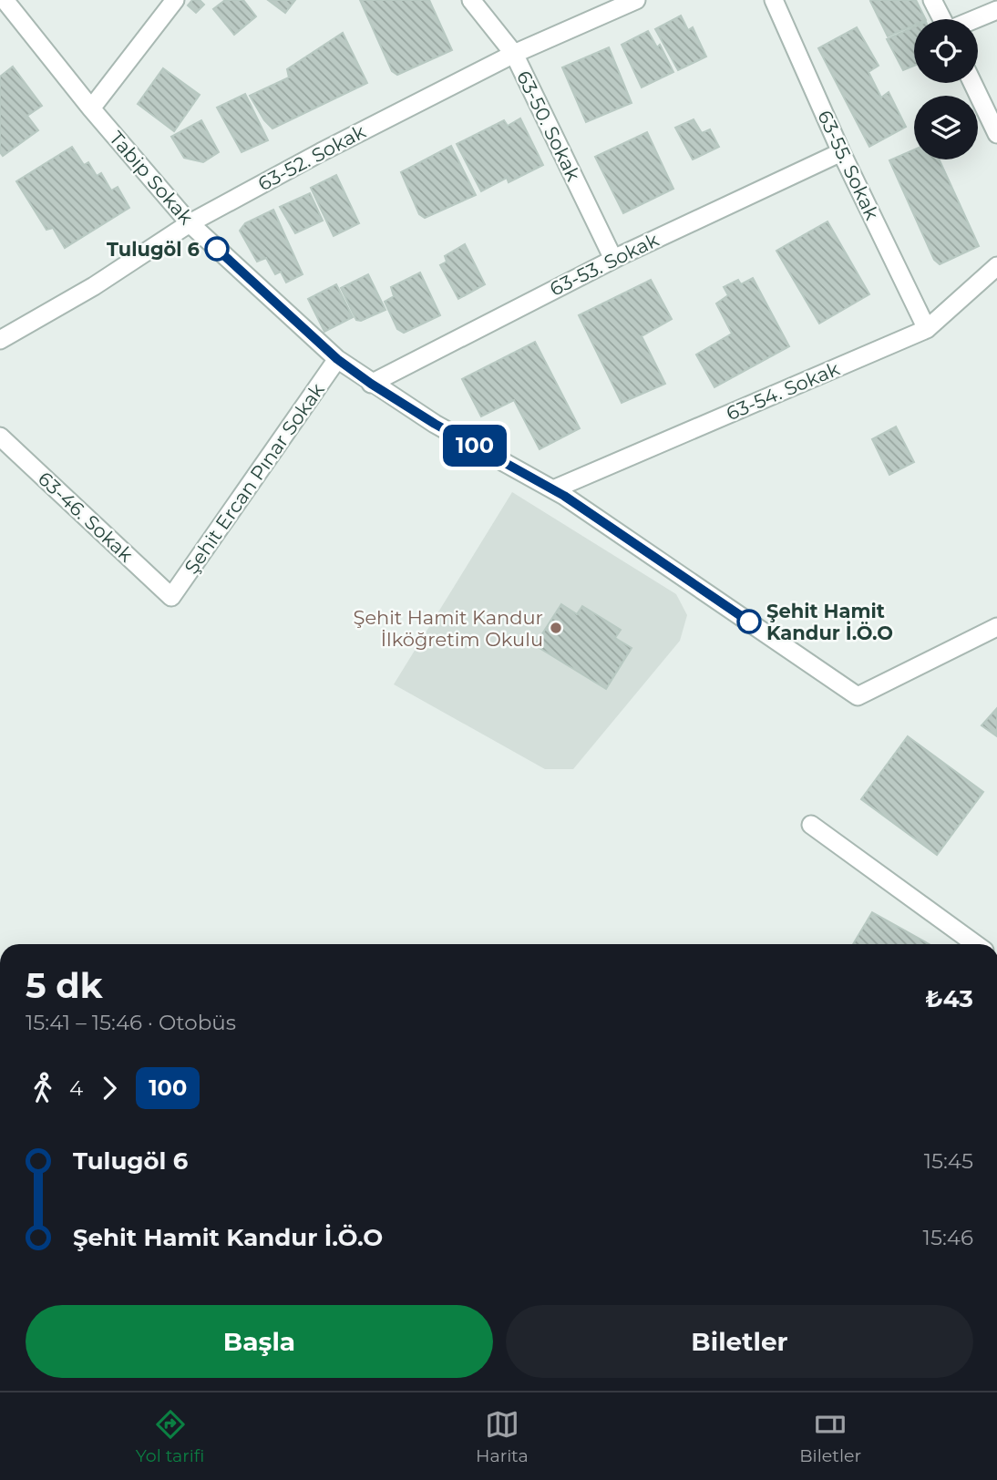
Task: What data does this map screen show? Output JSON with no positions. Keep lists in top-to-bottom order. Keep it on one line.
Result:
{"streets":{"street":["63-50. Sokak","63-52. Sokak","63-55. Sokak","Tabip Sokak","63-53. Sokak","63-54. Sokak","Şehit Ercan Pınar Sokak","63-46. Sokak"]},"crossings":[["63-50. Sokak","63-52. Sokak"],["63-50. Sokak","63-53. Sokak"],["63-52. Sokak","Tabip Sokak"],["63-55. Sokak","63-53. Sokak"],["63-55. Sokak","63-54. Sokak"],["Tabip Sokak","63-53. Sokak"],["Tabip Sokak","63-54. Sokak"],["Tabip Sokak","Şehit Ercan Pınar Sokak"],["Şehit Ercan Pınar Sokak","63-46. Sokak"]],"places":["Tulugöl 6","Şehit Hamit Kandur İ.Ö.O","Şehit Hamit Kandur İlköğretim Okulu"],"lines":["bus line 100"],"page":{"on_map":"100","heading":["5 dk","15:41 – 15:46 · Otobüs","₺43"],"legs":["4","100"],"list":[{"name":"Tulugöl 6","value":"15:45"},{"name":"Şehit Hamit Kandur İ.Ö.O","value":"15:46"}],"buttons":["Başla","Biletler"],"tabs":["Yol tarifi","Harita","Biletler"]}}
